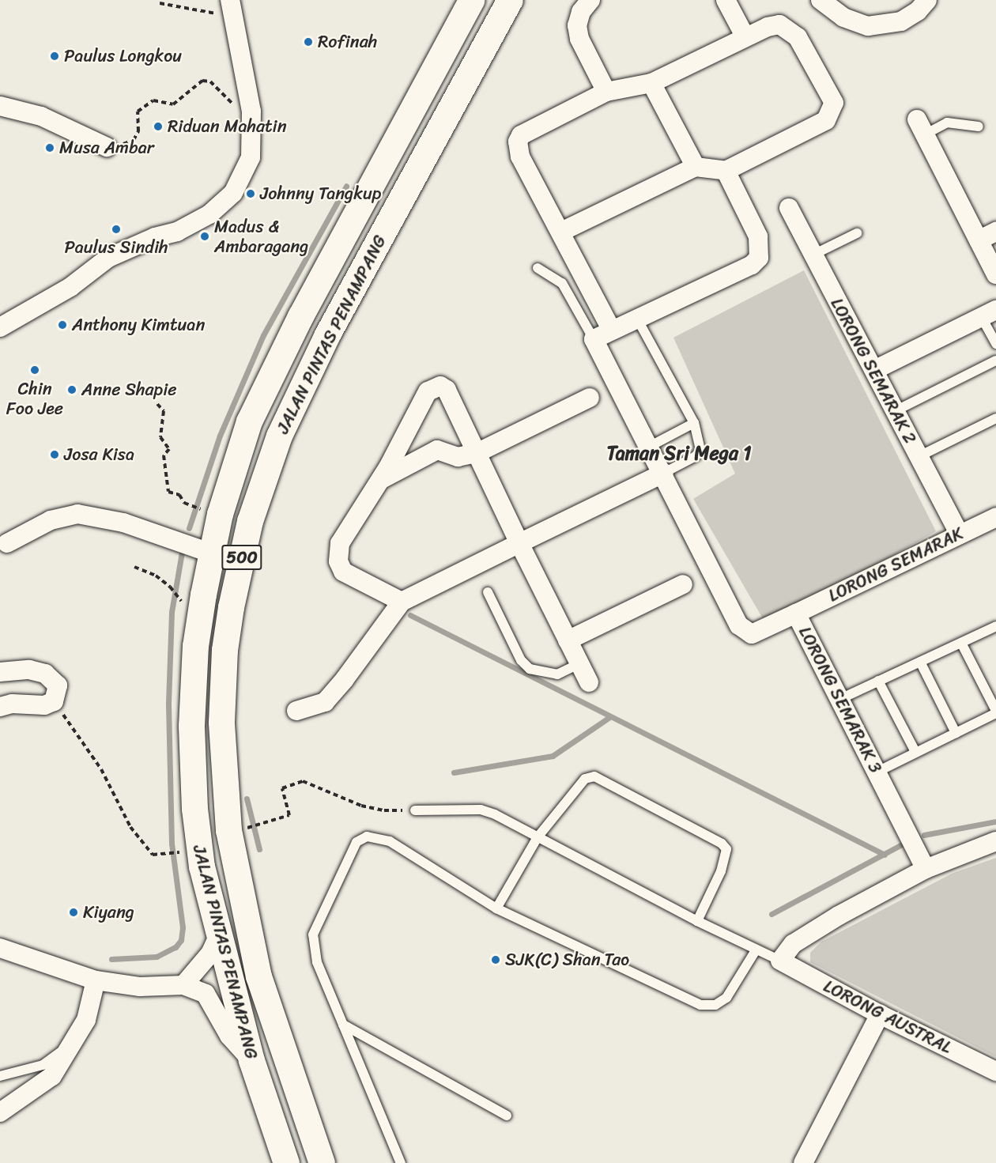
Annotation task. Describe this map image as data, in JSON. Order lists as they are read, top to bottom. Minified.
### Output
{"streets":{"main road":["JALAN PINTAS PENAMPANG","500"],"street":["LORONG SEMARAK 2","LORONG SEMARAK","LORONG SEMARAK 3","LORONG AUSTRAL"]},"crossings":[["LORONG SEMARAK 2","LORONG SEMARAK"],["LORONG SEMARAK","LORONG SEMARAK 3"]],"districts":["Taman Sri Mega 1"],"places":["Rofinah","Paulus Longkou","Riduan Mahatin","Musa Ambar","Johnny Tangkup","Paulus Sindih","Madus & Ambaragang","Anthony Kimtuan","Chin Foo Jee","Anne Shapie","Josa Kisa","Kiyang","SJK(C) Shan Tao"]}
